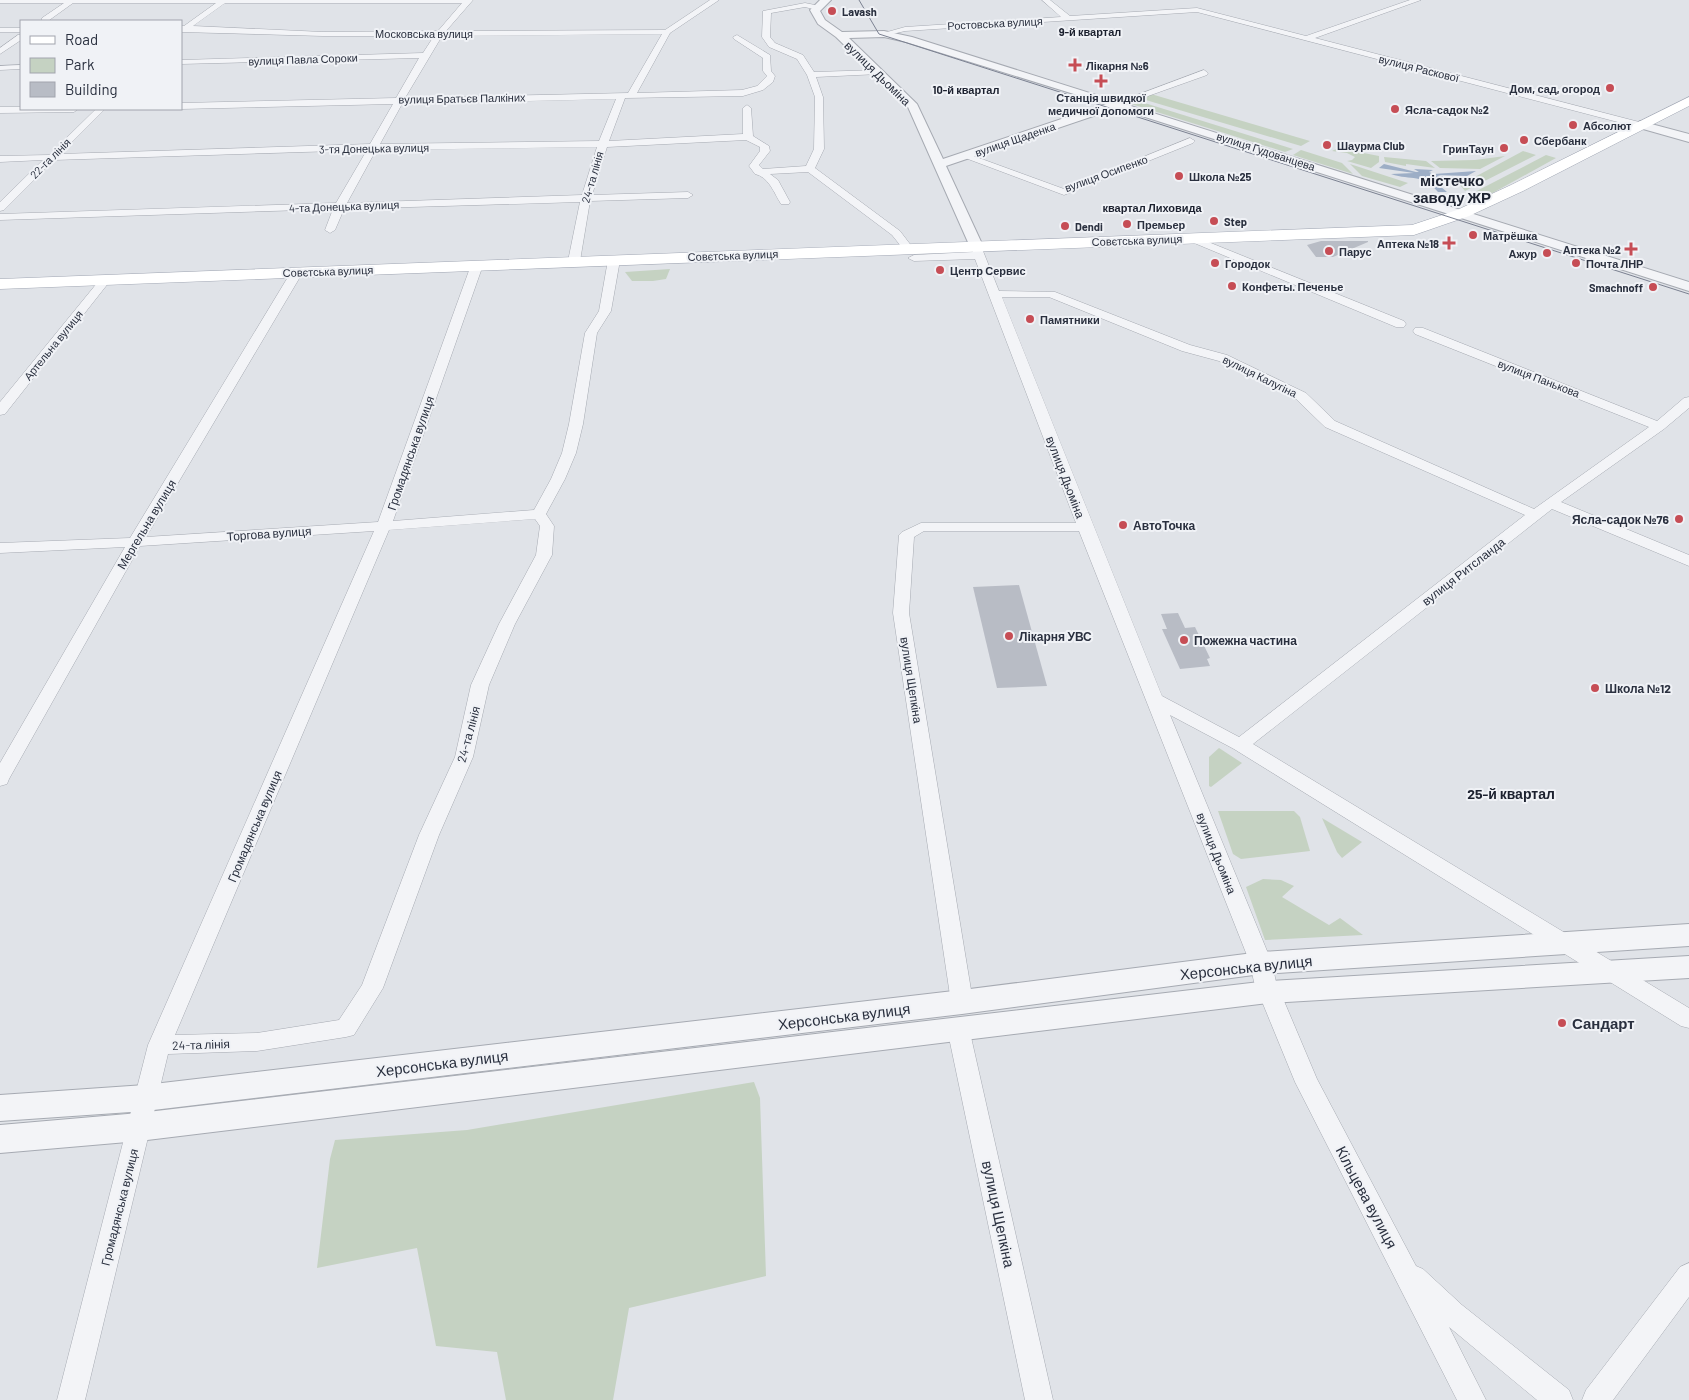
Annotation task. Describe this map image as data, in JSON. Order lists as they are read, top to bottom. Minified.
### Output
{"streets":{"main road":["Совєтська вулиця"],"street":["Ростовська вулиця","Московська вулиця","вулиця Павла Сороки","вулиця Раскової","вулиця Дьоміна","вулиця Братьєв Палкіних","вулиця Щаденка","3-тя Донецька вулиця","вулиця Гудованцева","22-га лінія","вулиця Осипенко","24-та лінія","4-та Донецька вулиця","Артельна вулиця","вулиця Калугіна","вулиця Панькова","Громадянська вулиця","Мергельна вулиця","Торгова вулиця","вулиця Ритсланда","вулиця Щепкіна","Херсонська вулиця","Кільцева вулиця"]},"crossings":[["Ростовська вулиця","вулиця Раскової"],["Ростовська вулиця","вулиця Гудованцева"],["Московська вулиця","24-та лінія"],["вулиця Раскової","Совєтська вулиця"],["вулиця Дьоміна","вулиця Щаденка"],["вулиця Дьоміна","вулиця Гудованцева"],["вулиця Дьоміна","Совєтська вулиця"],["вулиця Дьоміна","вулиця Калугіна"],["вулиця Дьоміна","вулиця Щепкіна"],["вулиця Дьоміна","Херсонська вулиця"],["вулиця Дьоміна","Кільцева вулиця"],["вулиця Братьєв Палкіних","24-та лінія"],["вулиця Щаденка","вулиця Гудованцева"],["вулиця Щаденка","вулиця Осипенко"],["3-тя Донецька вулиця","22-га лінія"],["3-тя Донецька вулиця","24-та лінія"],["вулиця Гудованцева","Совєтська вулиця"],["24-та лінія","4-та Донецька вулиця"],["24-та лінія","Совєтська вулиця"],["24-та лінія","Громадянська вулиця"],["24-та лінія","Торгова вулиця"],["Совєтська вулиця","Артельна вулиця"],["Совєтська вулиця","Громадянська вулиця"],["Совєтська вулиця","Мергельна вулиця"],["вулиця Калугіна","вулиця Ритсланда"],["вулиця Панькова","вулиця Ритсланда"],["Громадянська вулиця","Торгова вулиця"],["Громадянська вулиця","Херсонська вулиця"],["Мергельна вулиця","Торгова вулиця"],["вулиця Щепкіна","Херсонська вулиця"],["Херсонська вулиця","Кільцева вулиця"]],"districts":["9-й квартал","10-й квартал","містечко заводу ЖР","квартал Лиховида","25-й квартал"],"places":{"other":["Lavash","Дом, сад, огород","Ясла-садок №2","Абсолют","Сбербанк","Шаурма Club","ГринТаун","Школа №25","Step","Премьер","Dendi","Матрёшка","Парус","Ажур","Городок","Почта ЛНР","Центр Сервис","Конфеты. Печенье","Smachnoff","Памятники","Ясла-садок №76","АвтоТочка","Лікарня УВС","Пожежна частина","Школа №12","Сандарт"],"health":["Лікарня №6","Станція швидкої медичної допомоги","Аптека №18","Аптека №2"]},"legend":["Road","Park","Building"]}
